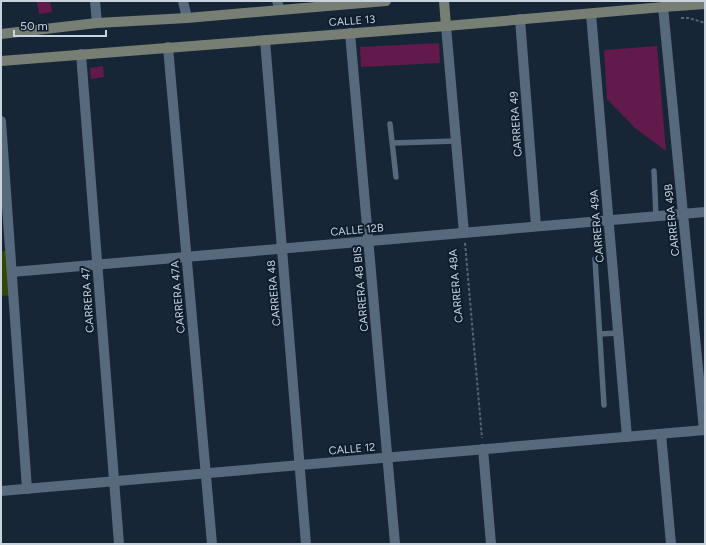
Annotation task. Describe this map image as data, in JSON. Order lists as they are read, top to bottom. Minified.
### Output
{"streets":{"main road":["CALLE 13"],"street":["CARRERA 49","CARRERA 49B","CARRERA 49A","CALLE 12B","CARRERA 48 BIS","CARRERA 48","CARRERA 47A","CARRERA 47","CALLE 12"],"path":["CARRERA 48A"]},"crossings":[["CALLE 13","CARRERA 49"],["CALLE 13","CARRERA 49B"],["CALLE 13","CARRERA 49A"],["CALLE 13","CARRERA 48 BIS"],["CALLE 13","CARRERA 48"],["CALLE 13","CARRERA 47A"],["CALLE 13","CARRERA 47"],["CARRERA 49","CALLE 12B"],["CARRERA 49B","CALLE 12B"],["CARRERA 49B","CALLE 12"],["CARRERA 49A","CALLE 12B"],["CARRERA 49A","CALLE 12"],["CALLE 12B","CARRERA 48A"],["CALLE 12B","CARRERA 48 BIS"],["CALLE 12B","CARRERA 48"],["CALLE 12B","CARRERA 47A"],["CALLE 12B","CARRERA 47"],["CARRERA 48A","CALLE 12"],["CARRERA 48 BIS","CALLE 12"],["CARRERA 48","CALLE 12"],["CARRERA 47A","CALLE 12"],["CARRERA 47","CALLE 12"]],"scale_bar":"50 m"}
